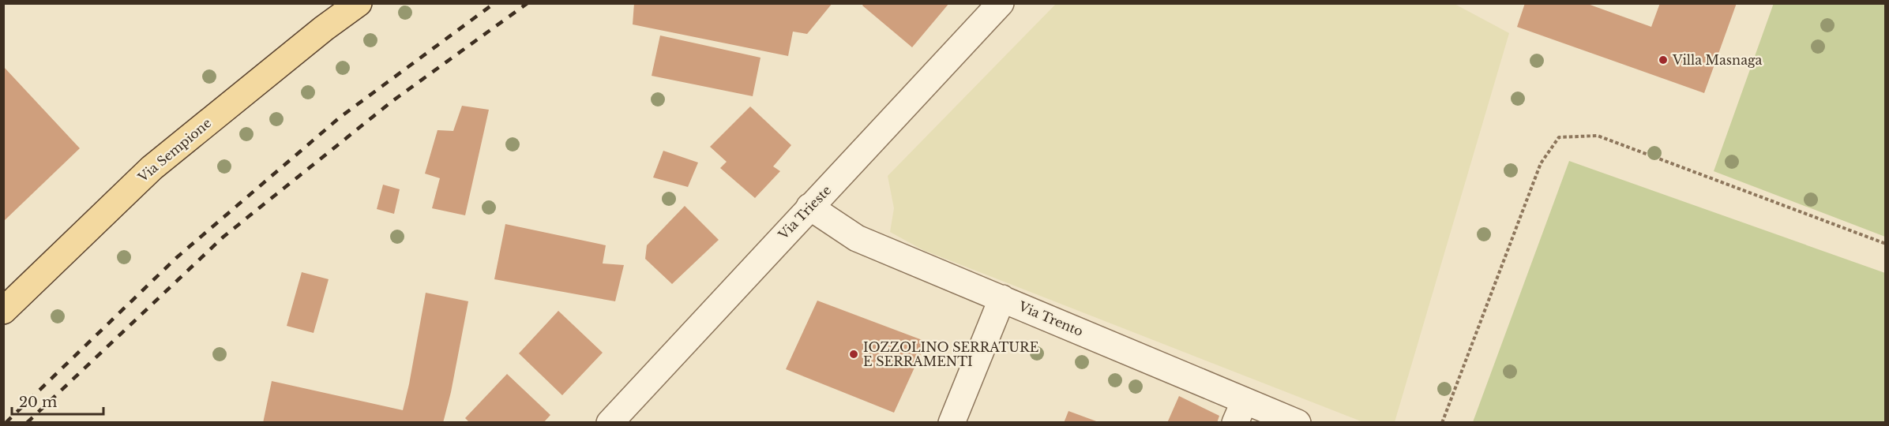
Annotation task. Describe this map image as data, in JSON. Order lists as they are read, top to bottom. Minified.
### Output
{"streets":{"main road":["Via Sempione"],"street":["Via Trieste","Via Trento"]},"crossings":[["Via Trieste","Via Trento"]],"places":["Villa Masnaga","IOZZOLINO SERRATURE E SERRAMENTI"],"scale_bar":"20 m"}
